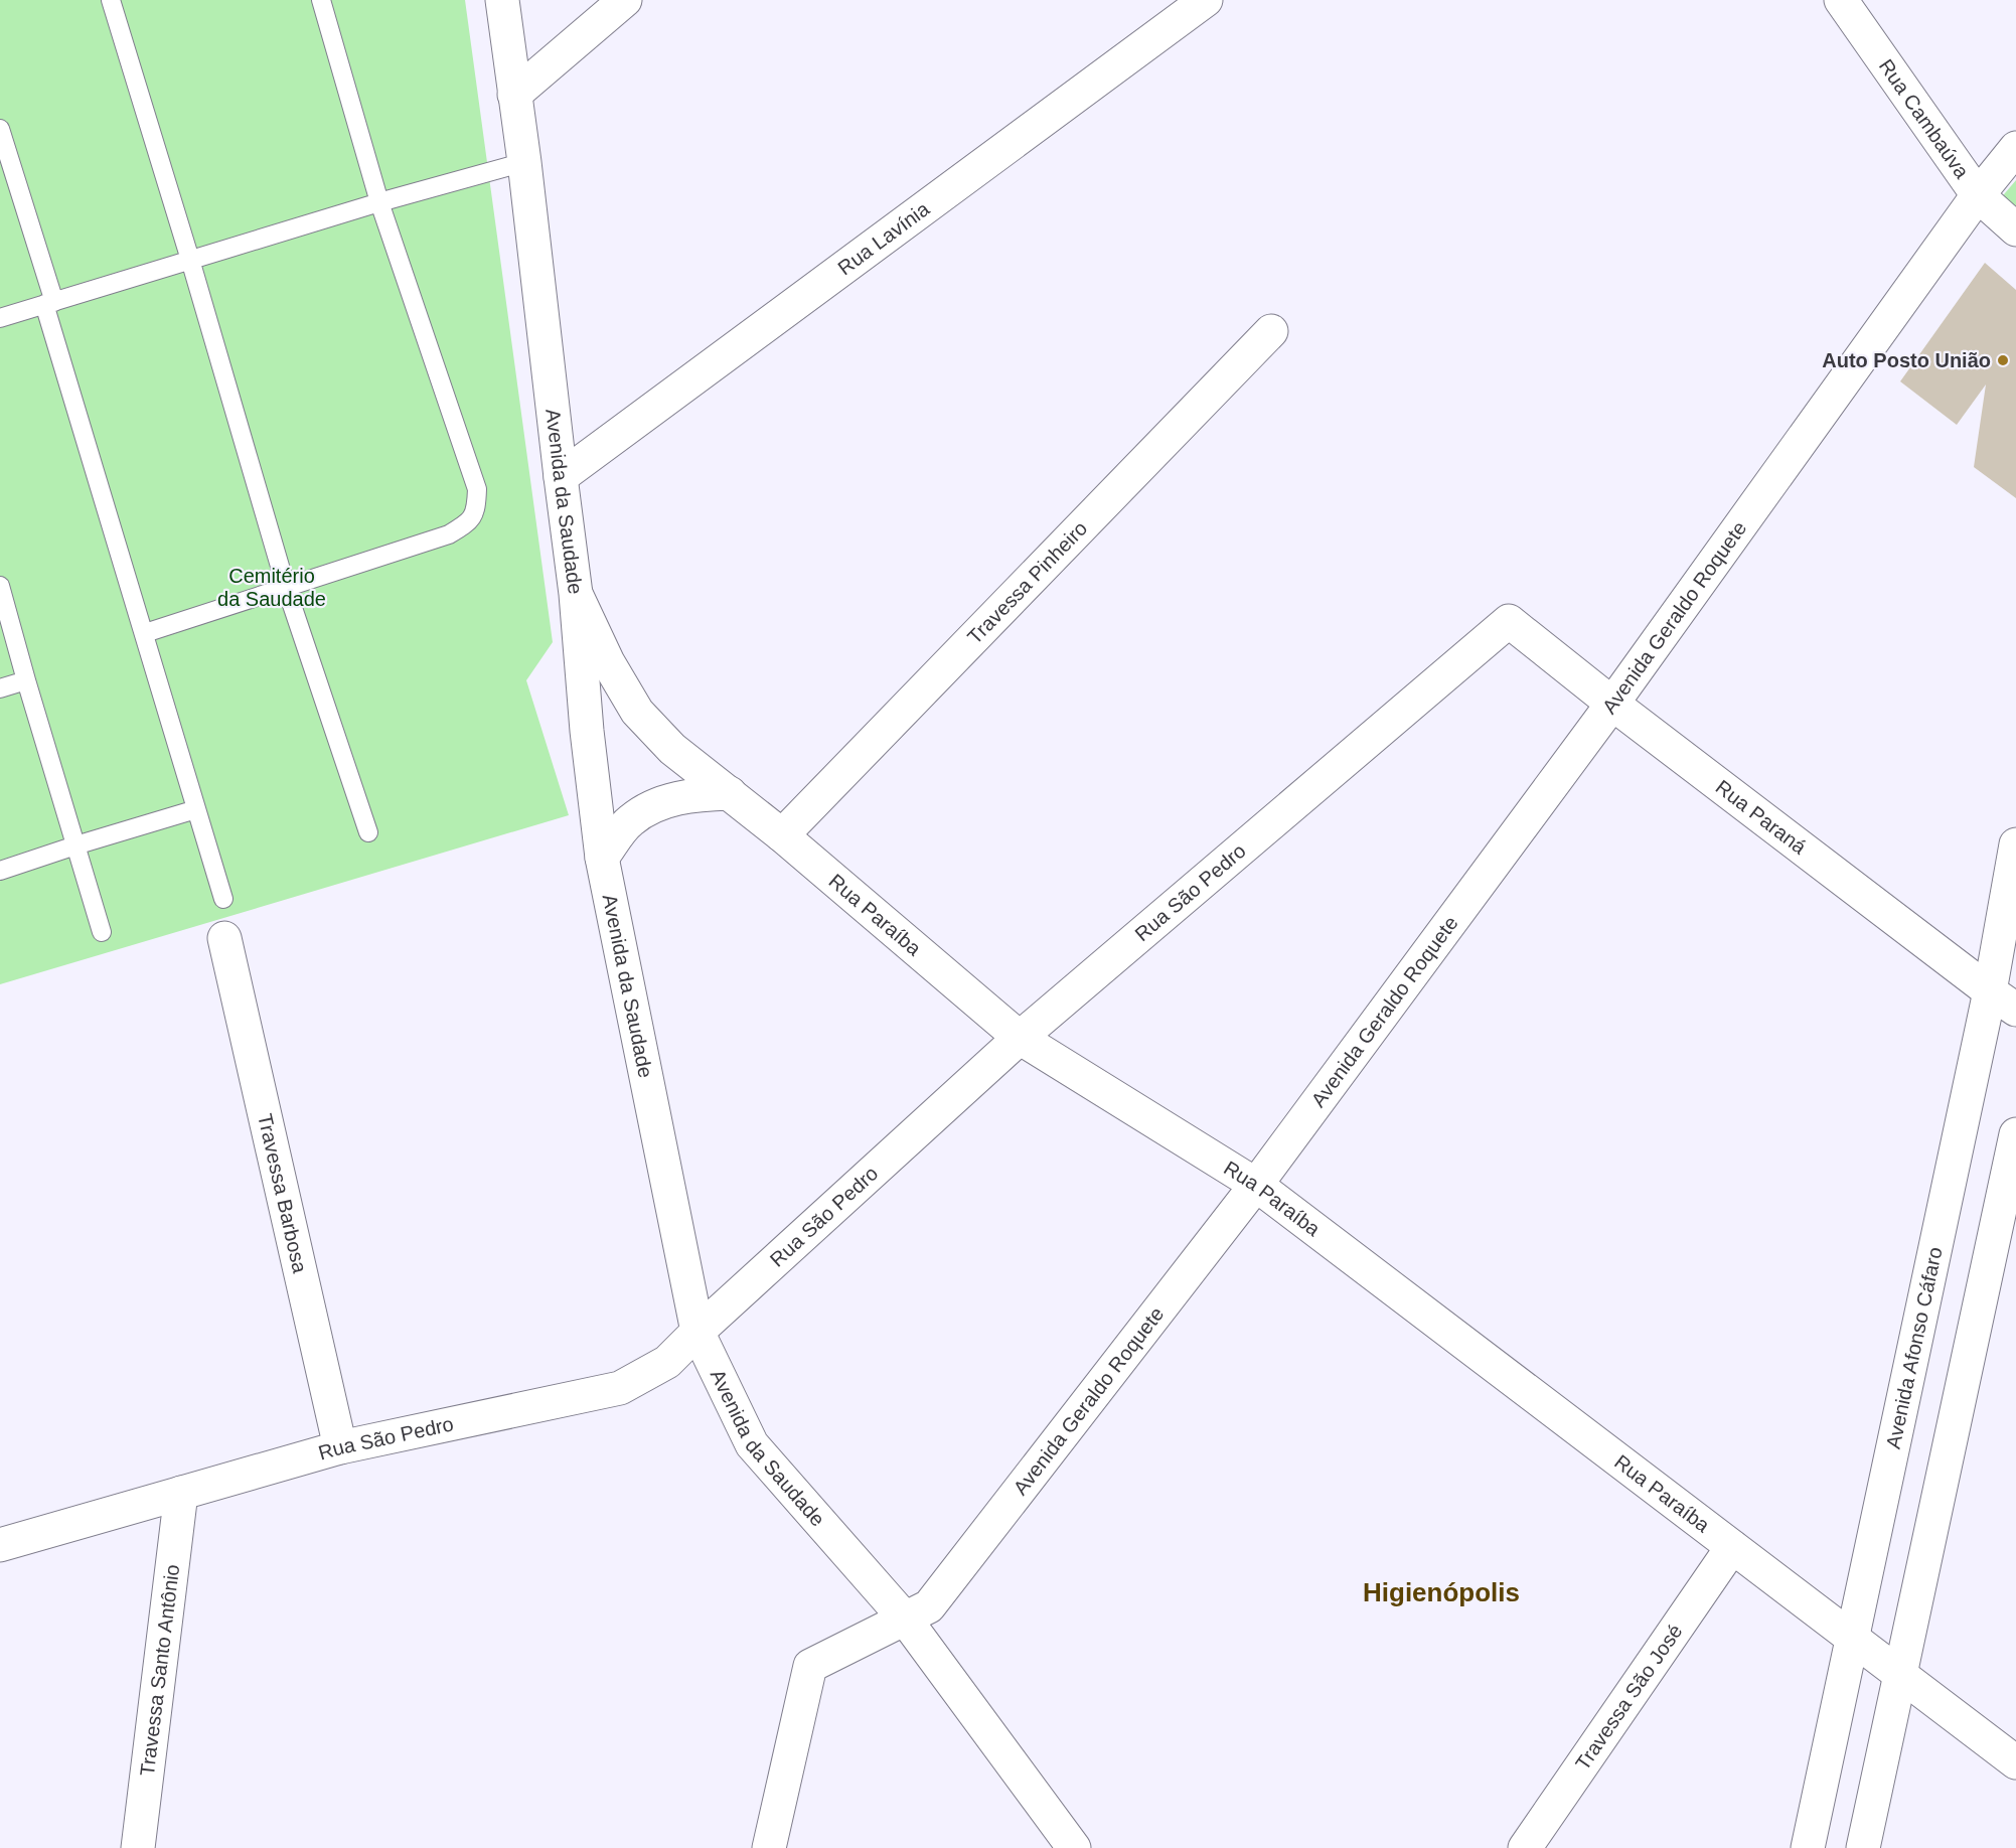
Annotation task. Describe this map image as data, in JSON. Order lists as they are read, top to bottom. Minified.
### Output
{"streets":{"street":["Rua Cambaúva","Rua Lavínia","Avenida da Saudade","Travessa Pinheiro","Avenida Geraldo Roquete","Rua Paraná","Rua São Pedro","Rua Paraíba","Travessa Barbosa","Avenida Afonso Cáfaro","Travessa Santo Antônio","Travessa São José"]},"crossings":[["Rua Cambaúva","Avenida Geraldo Roquete"],["Rua Lavínia","Avenida da Saudade"],["Avenida da Saudade","Avenida Geraldo Roquete"],["Avenida da Saudade","Rua São Pedro"],["Avenida da Saudade","Rua Paraíba"],["Travessa Pinheiro","Rua Paraíba"],["Avenida Geraldo Roquete","Rua Paraná"],["Avenida Geraldo Roquete","Rua Paraíba"],["Rua Paraná","Rua São Pedro"],["Rua Paraná","Avenida Afonso Cáfaro"],["Rua São Pedro","Rua Paraíba"],["Rua São Pedro","Travessa Barbosa"],["Rua São Pedro","Travessa Santo Antônio"],["Rua Paraíba","Avenida Afonso Cáfaro"],["Rua Paraíba","Travessa São José"]],"districts":["Higienópolis"],"parks":["Cemitério da Saudade"],"places":["Auto Posto União"]}
